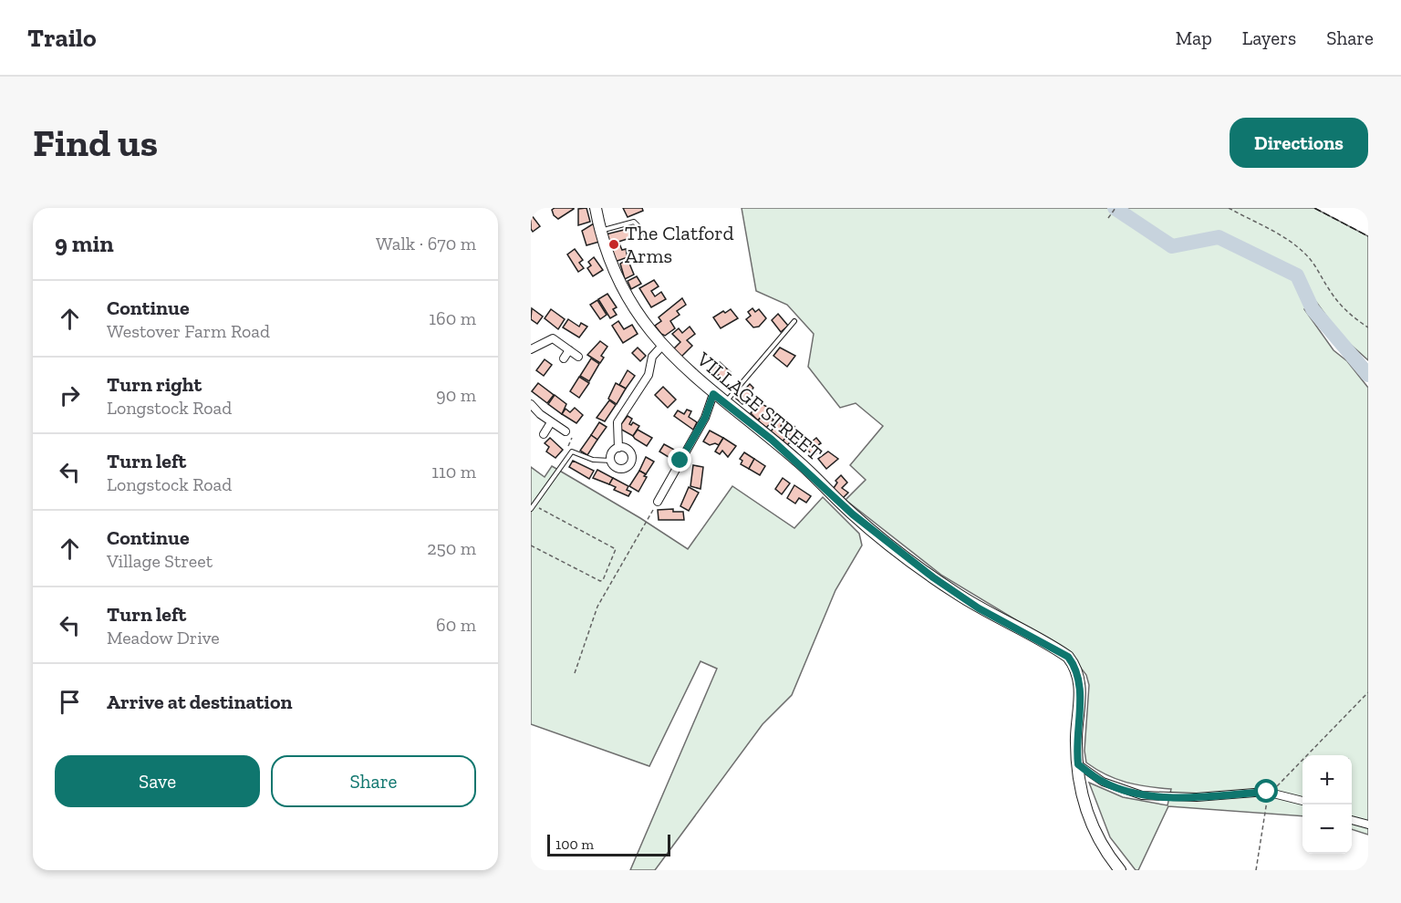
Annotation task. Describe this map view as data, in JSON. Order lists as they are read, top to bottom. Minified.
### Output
{"streets":{"street":["VILLAGE STREET"]},"places":["The Clatford Arms"],"scale_bar":"100 m","page":{"header":"Trailo","nav":["Map","Layers","Share"],"buttons":["Directions",["Save","Share"]],"title":"Find us","heading":["9 min","Walk · 670 m"],"list":[["Continue","Westover Farm Road","160 m"],["Turn right","Longstock Road","90 m"],["Turn left","Longstock Road","110 m"],["Continue","Village Street","250 m"],["Turn left","Meadow Drive","60 m"],"Arrive at destination"],"map_buttons":["+","−"],"scale":"100 m"}}
